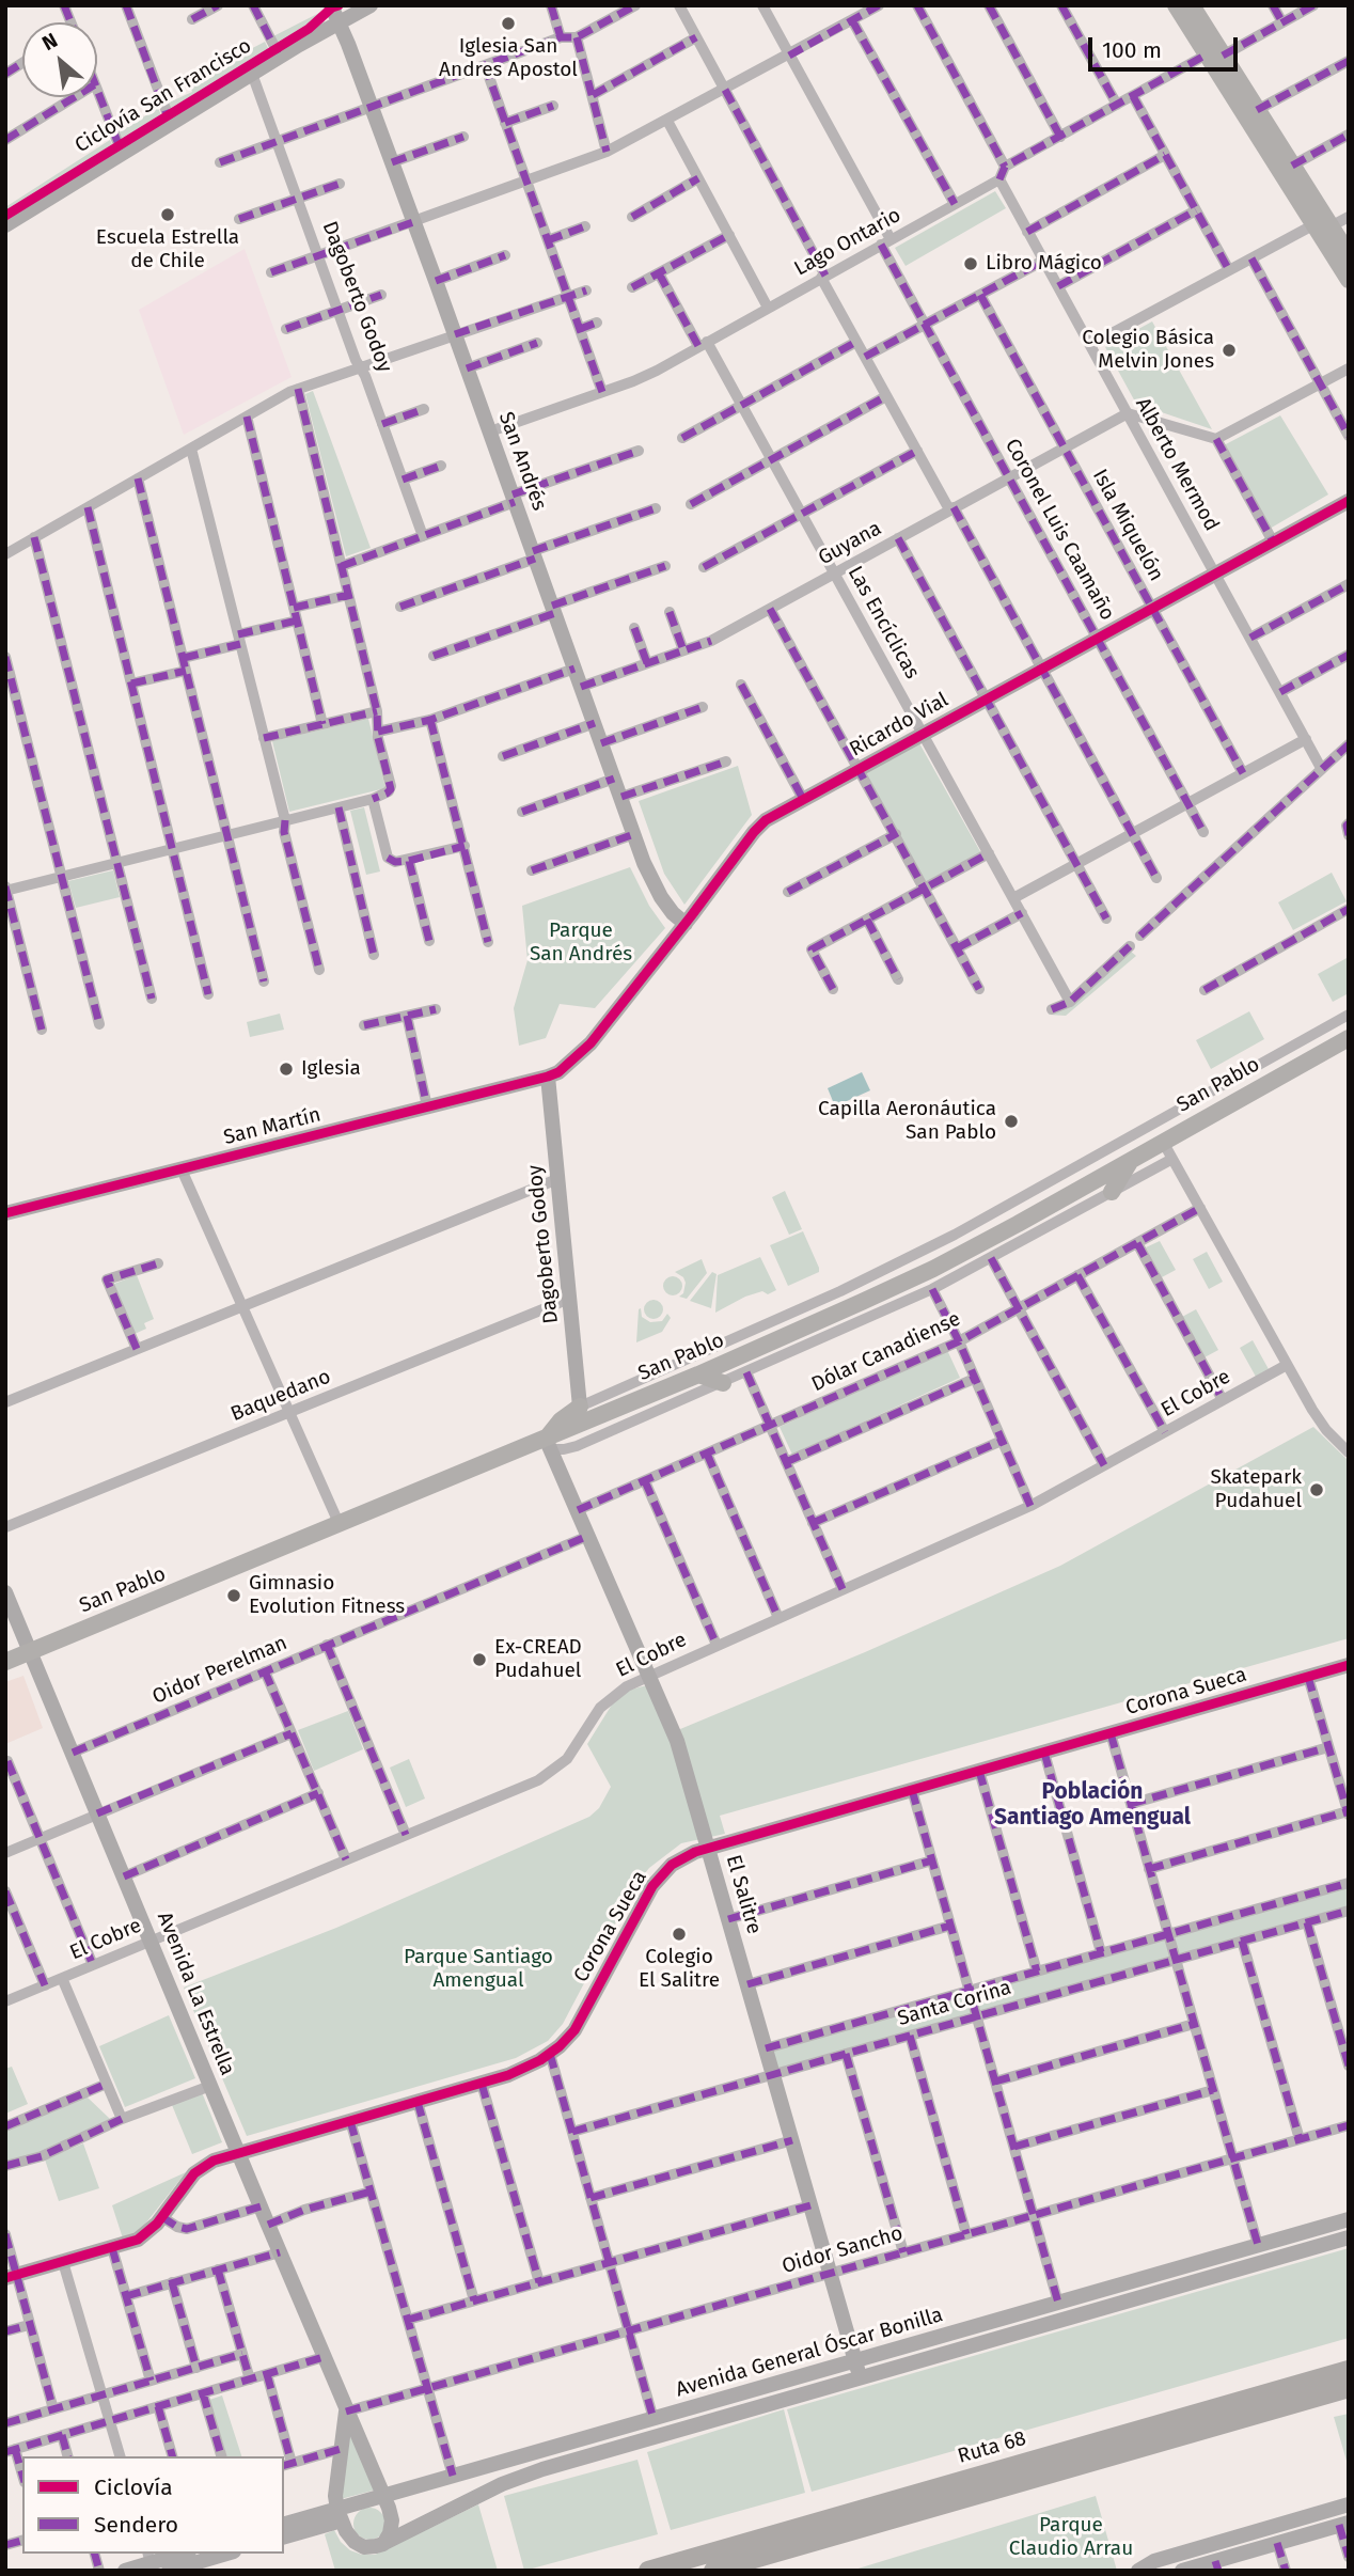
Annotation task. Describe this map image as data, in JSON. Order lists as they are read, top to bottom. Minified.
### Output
{"streets":{"highway":["Ruta 68"],"main road":["San Pablo"],"street":["Lago Ontario","Dagoberto Godoy","San Andrés","Alberto Mermod","Isla Miquelón","Coronel Luis Caamaño","Guyana","Las Encíclicas","Ricardo Vial","San Martín","Dólar Canadiense","El Cobre","Baquedano","Oidor Perelman","Corona Sueca","El Salitre","Avenida La Estrella","Santa Corina","Oidor Sancho","Avenida General Óscar Bonilla"],"cycle path":["Ciclovía San Francisco"]},"crossings":[["Lago Ontario","San Andrés"],["Lago Ontario","Alberto Mermod"],["Lago Ontario","Coronel Luis Caamaño"],["Lago Ontario","Las Encíclicas"],["Dagoberto Godoy","Ricardo Vial"],["Dagoberto Godoy","San Pablo"],["Dagoberto Godoy","San Martín"],["Dagoberto Godoy","Baquedano"],["San Andrés","Guyana"],["San Andrés","Ricardo Vial"],["Alberto Mermod","Guyana"],["Alberto Mermod","Ricardo Vial"],["Isla Miquelón","Guyana"],["Isla Miquelón","Ricardo Vial"],["Coronel Luis Caamaño","Guyana"],["Coronel Luis Caamaño","Ricardo Vial"],["Guyana","Las Encíclicas"],["Las Encíclicas","Ricardo Vial"],["Ricardo Vial","San Martín"],["San Pablo","El Salitre"],["San Pablo","Avenida La Estrella"],["Dólar Canadiense","El Salitre"],["El Cobre","El Salitre"],["El Cobre","Avenida La Estrella"],["Oidor Perelman","El Salitre"],["Oidor Perelman","Avenida La Estrella"],["Corona Sueca","El Salitre"],["Corona Sueca","Avenida La Estrella"],["El Salitre","Santa Corina"],["El Salitre","Oidor Sancho"],["El Salitre","Avenida General Óscar Bonilla"],["Avenida La Estrella","Oidor Sancho"],["Avenida La Estrella","Avenida General Óscar Bonilla"]],"districts":["Población Santiago Amengual"],"parks":["Parque San Andrés","Parque Santiago Amengual","Parque Claudio Arrau"],"places":["Iglesia San Andres Apostol","Escuela Estrella de Chile","Libro Mágico","Colegio Básica Melvin Jones","Iglesia","Capilla Aeronáutica San Pablo","Skatepark Pudahuel","Gimnasio Evolution Fitness","Ex-CREAD Pudahuel","Colegio El Salitre"],"legend":["Ciclovía","Sendero"],"scale_bar":"100 m","north":"top left"}
